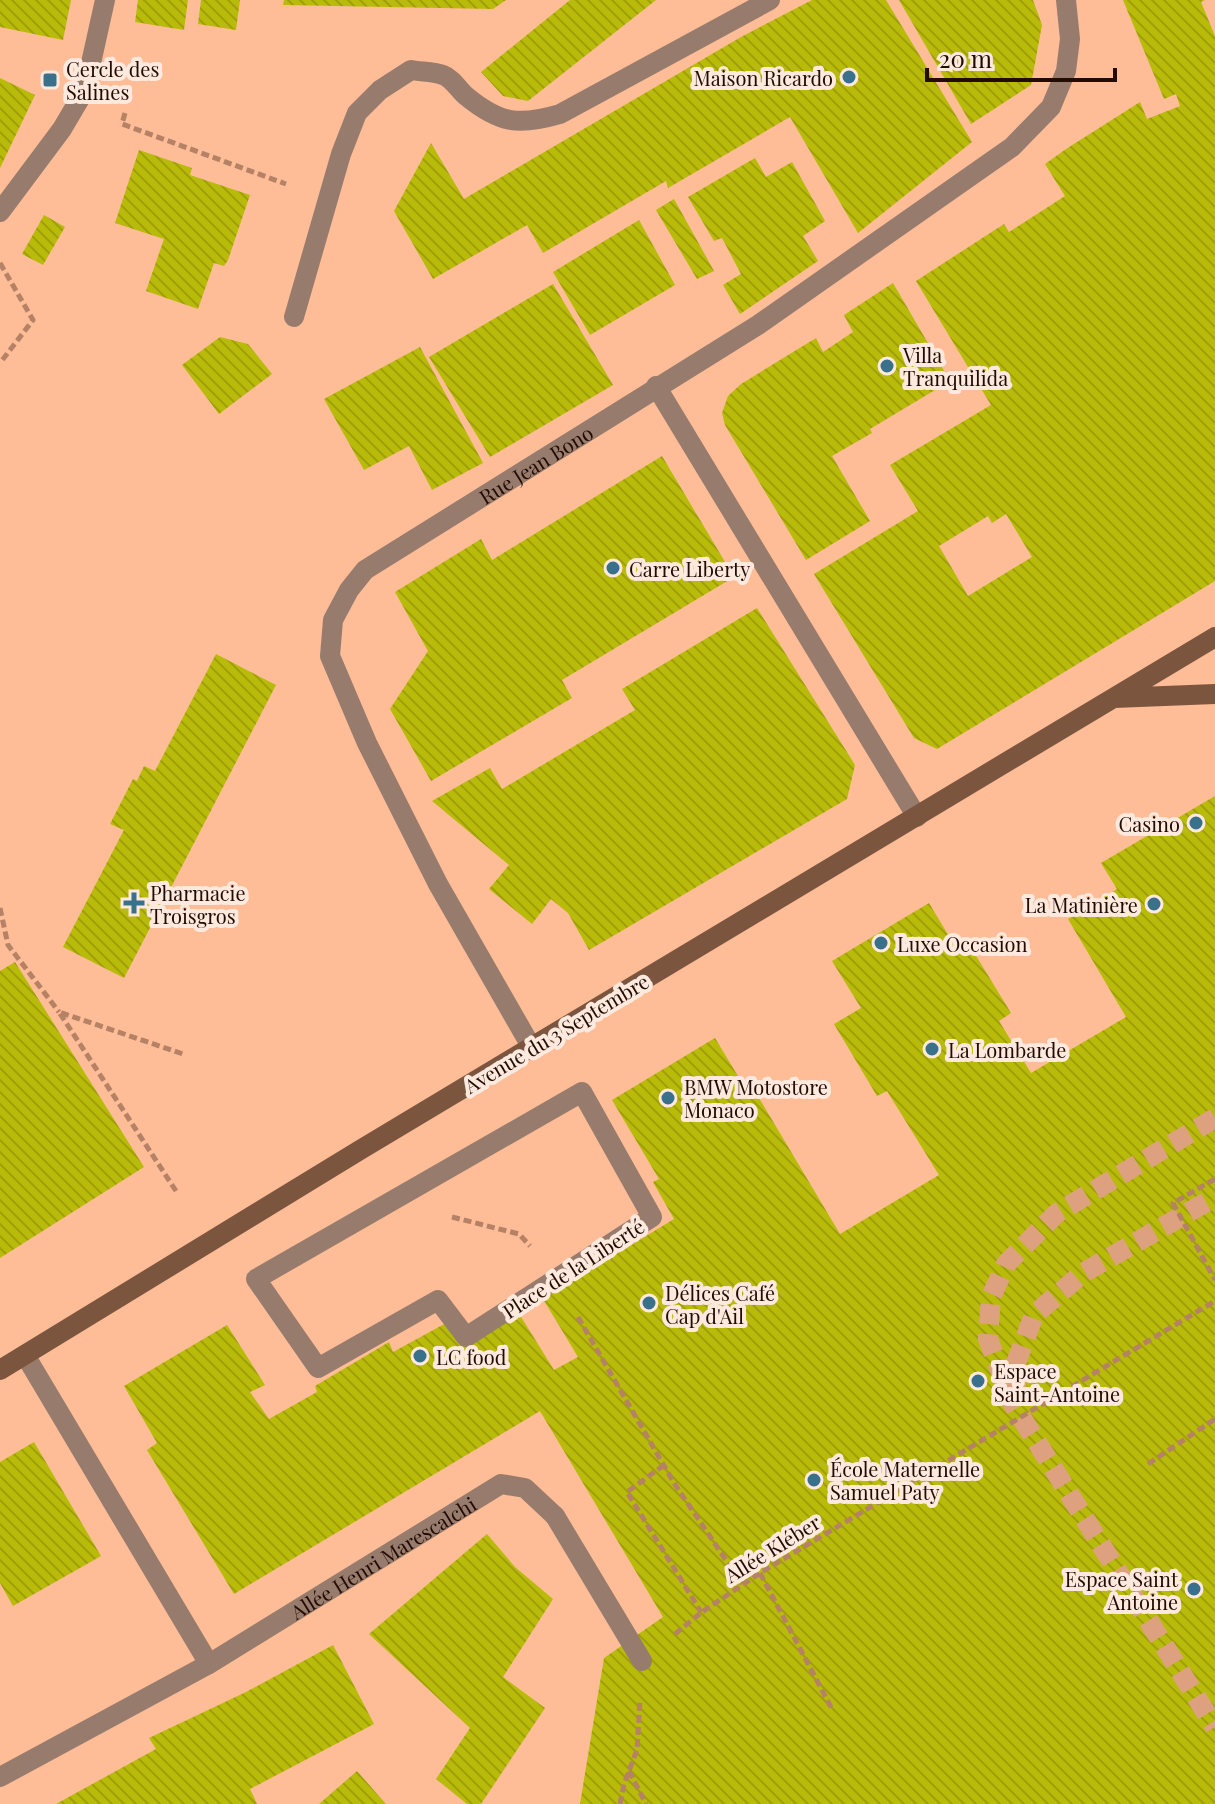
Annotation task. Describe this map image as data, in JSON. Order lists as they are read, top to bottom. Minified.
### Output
{"streets":{"main road":["Avenue du 3 Septembre"],"street":["Rue Jean Bono","Place de la Liberté","Allée Henri Marescalchi"],"path":["Allée Kléber"]},"crossings":[["Rue Jean Bono","Avenue du 3 Septembre"],["Allée Kléber","Allée Henri Marescalchi"]],"places":{"other":["Maison Ricardo","Villa Tranquilida","Carre Liberty","Casino","La Matinière","Luxe Occasion","La Lombarde","BMW Motostore Monaco","Délices Café Cap d'Ail","LC food","Espace Saint-Antoine","École Maternelle Samuel Paty","Espace Saint Antoine"],"transit":["Cercle des Salines"],"health":["Pharmacie Troisgros"]},"scale_bar":"20 m"}
